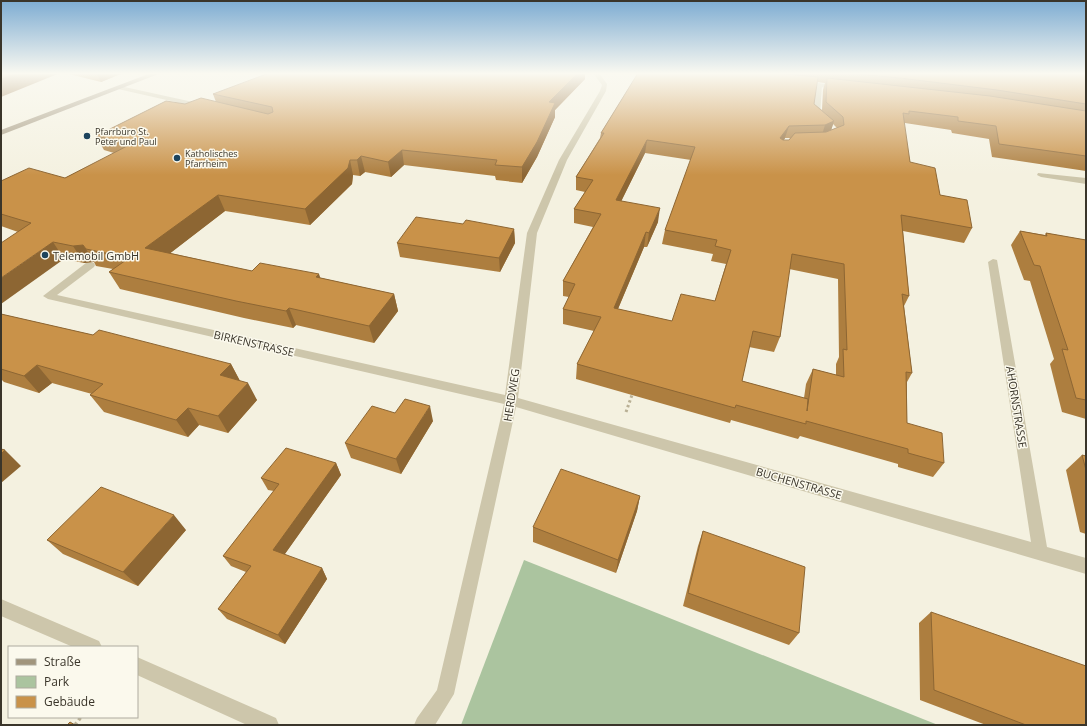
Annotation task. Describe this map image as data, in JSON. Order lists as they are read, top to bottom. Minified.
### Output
{"streets":{"street":["BIRKENSTRASSE","HERDWEG","AHORNSTRASSE","BUCHENSTRASSE"]},"crossings":[["BIRKENSTRASSE","HERDWEG"],["BIRKENSTRASSE","BUCHENSTRASSE"],["HERDWEG","BUCHENSTRASSE"],["AHORNSTRASSE","BUCHENSTRASSE"]],"places":["Pfarrbüro St. Peter und Paul","Katholisches Pfarrheim","Telemobil GmbH"],"legend":["Straße","Park","Gebäude"]}
